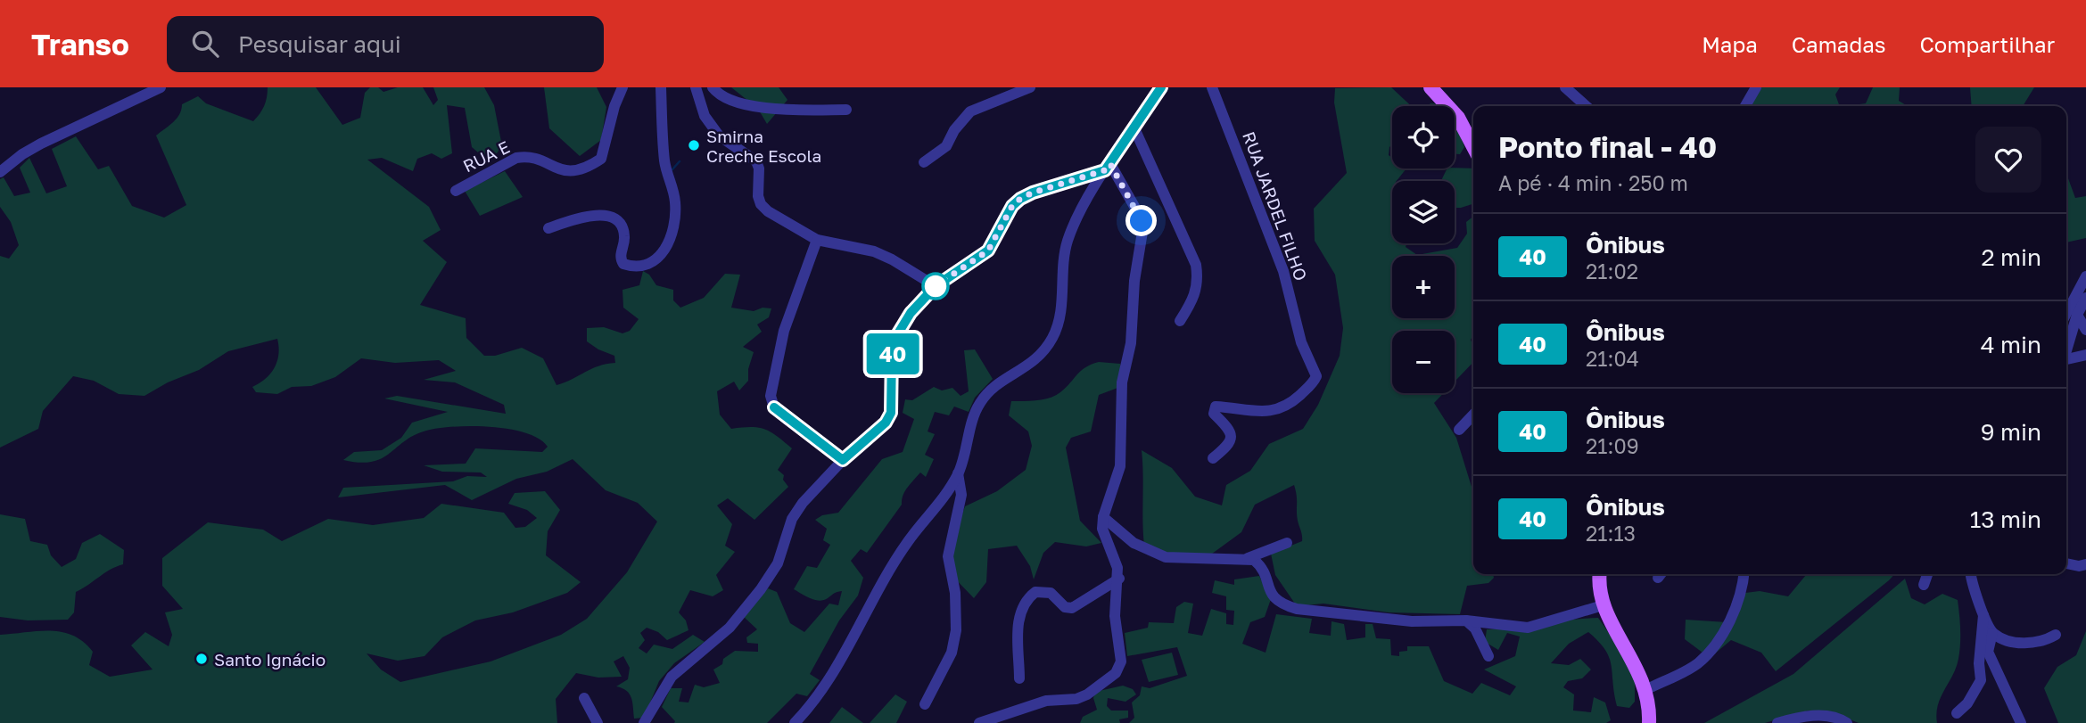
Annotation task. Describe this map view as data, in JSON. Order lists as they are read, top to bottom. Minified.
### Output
{"streets":{"street":["RUA E","RUA JARDEL FILHO"]},"places":["Smirna Creche Escola","Santo Ignácio"],"lines":["bus line 40"],"page":{"header":"Transo","search":"Pesquisar aqui","nav":["Mapa","Camadas","Compartilhar"],"on_map":"40","map_buttons":["+","−"],"heading":["Ponto final - 40","A pé · 4 min · 250 m"],"list":[{"mark":"40","name":"Ônibus","note":"21:02","value":"2 min"},{"mark":"40","name":"Ônibus","note":"21:04","value":"4 min"},{"mark":"40","name":"Ônibus","note":"21:09","value":"9 min"},{"mark":"40","name":"Ônibus","note":"21:13","value":"13 min"}]}}
